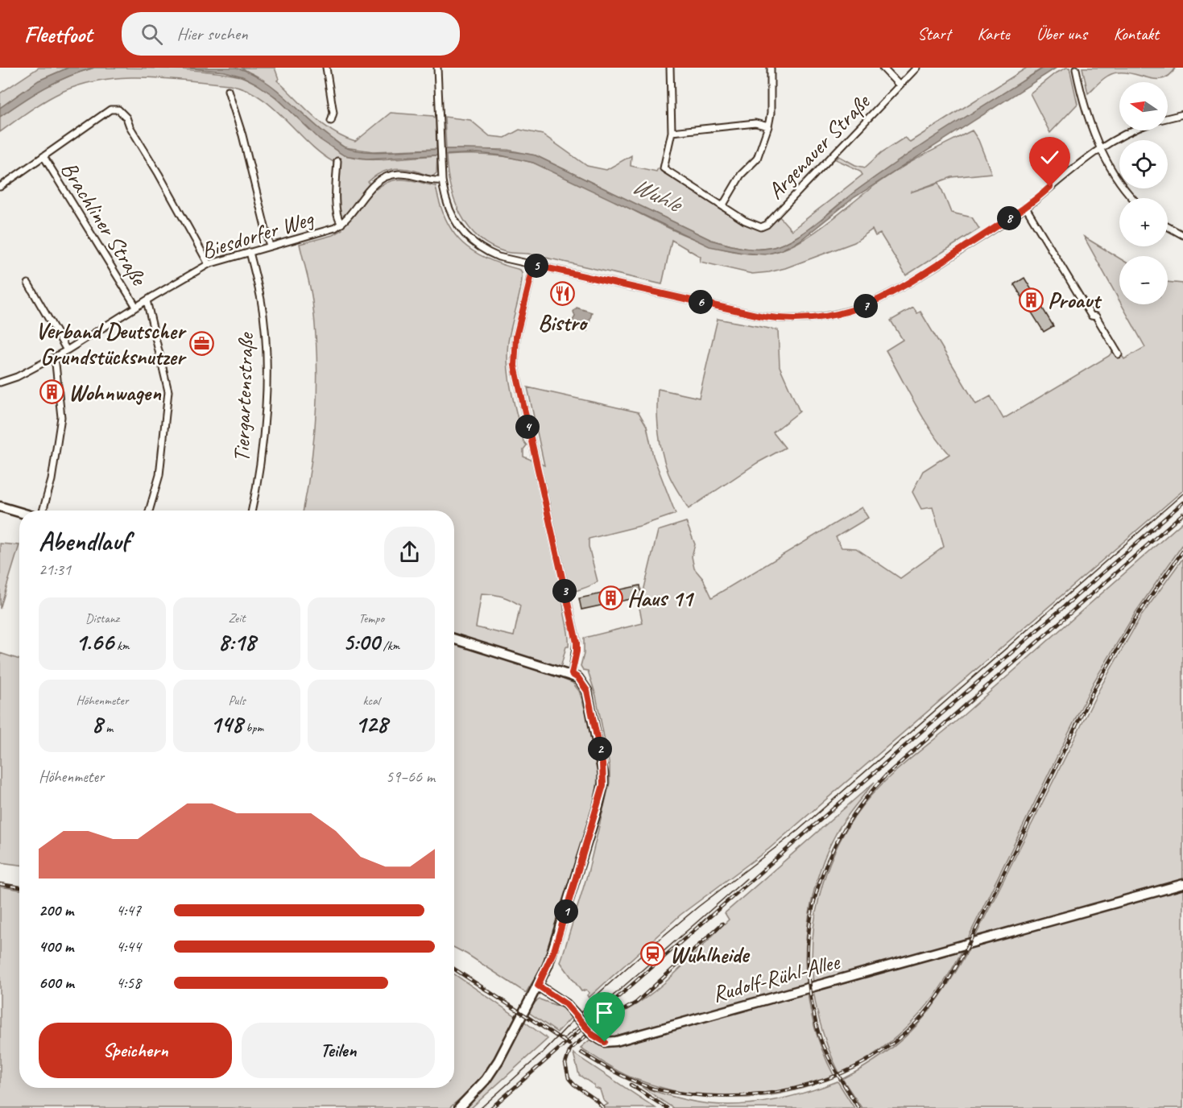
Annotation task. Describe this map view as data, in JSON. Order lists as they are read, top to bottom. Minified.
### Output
{"streets":{"main road":["Rudolf-Rühl-Allee"],"street":["Argenauer Straße","Brachliner Straße","Biesdorfer Weg","Tiergartenstraße"]},"crossings":[["Brachliner Straße","Biesdorfer Weg"],["Biesdorfer Weg","Tiergartenstraße"]],"water":["Wuhle"],"places":{"restaurant":["Bistro"],"building":["Proaut","Wohnwagen","Haus 11"],"office":["Verband Deutscher Grundstücksnutzer"],"station":["Wuhlheide"]},"north":"left","page":{"header":"Fleetfoot","search":"Hier suchen","nav":["Start","Karte","Über uns","Kontakt"],"map_buttons":["+","−"],"pins":["8","5","6","7","4","3","2","1"],"heading":["Abendlauf","21:31"],"stats":[["Distanz","1.66 km"],["Zeit","8:18"],["Tempo","5:00 /km"],["Höhenmeter","8 m"],["Puls","148 bpm"],["kcal","128"]],"chart":["Höhenmeter","59–66 m"],"list":[{"name":"200 m","note":"4:47"},{"name":"400 m","note":"4:44"},{"name":"600 m","note":"4:58"}],"buttons":["Speichern","Teilen"]}}
